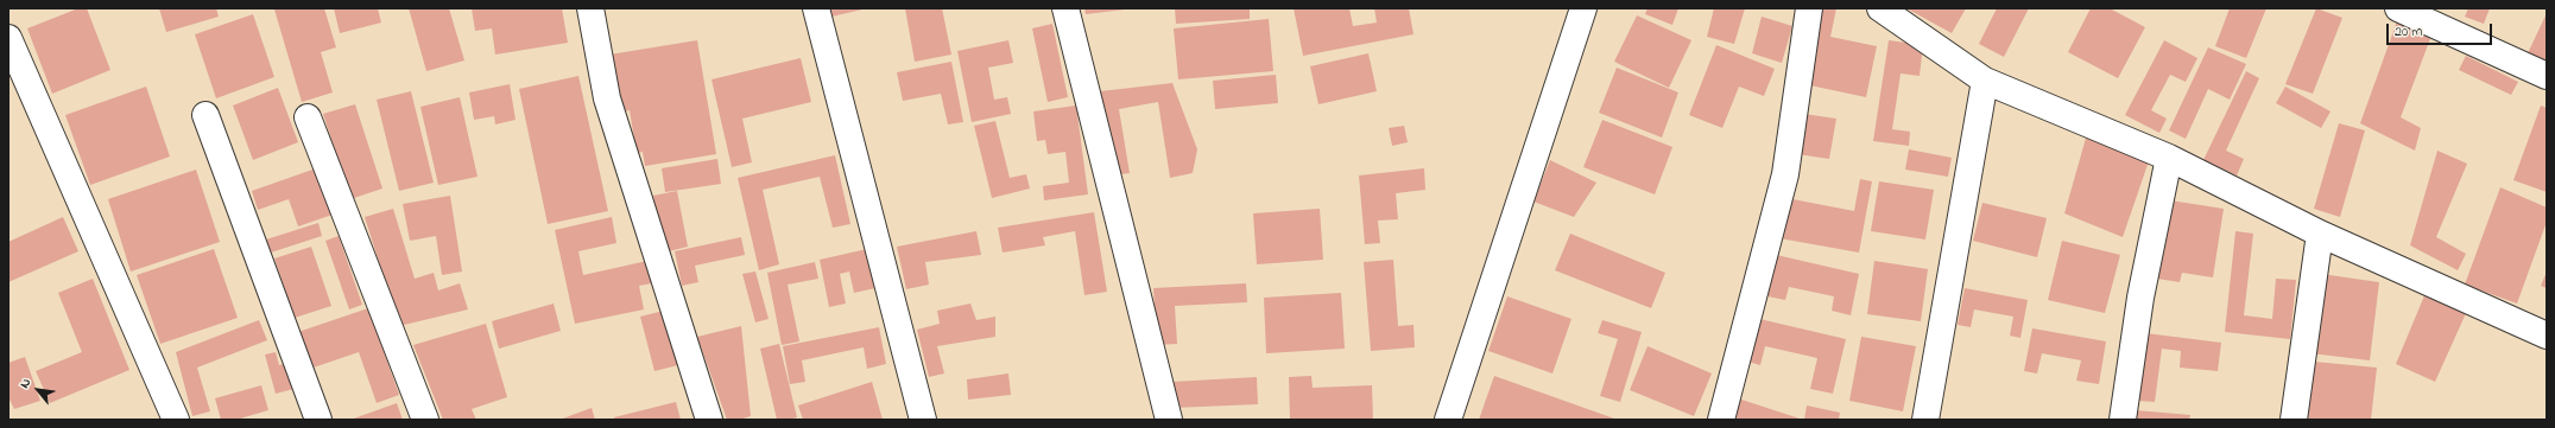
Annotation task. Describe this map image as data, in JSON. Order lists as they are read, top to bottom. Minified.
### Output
{"scale_bar":"20 m","north":"top left"}
